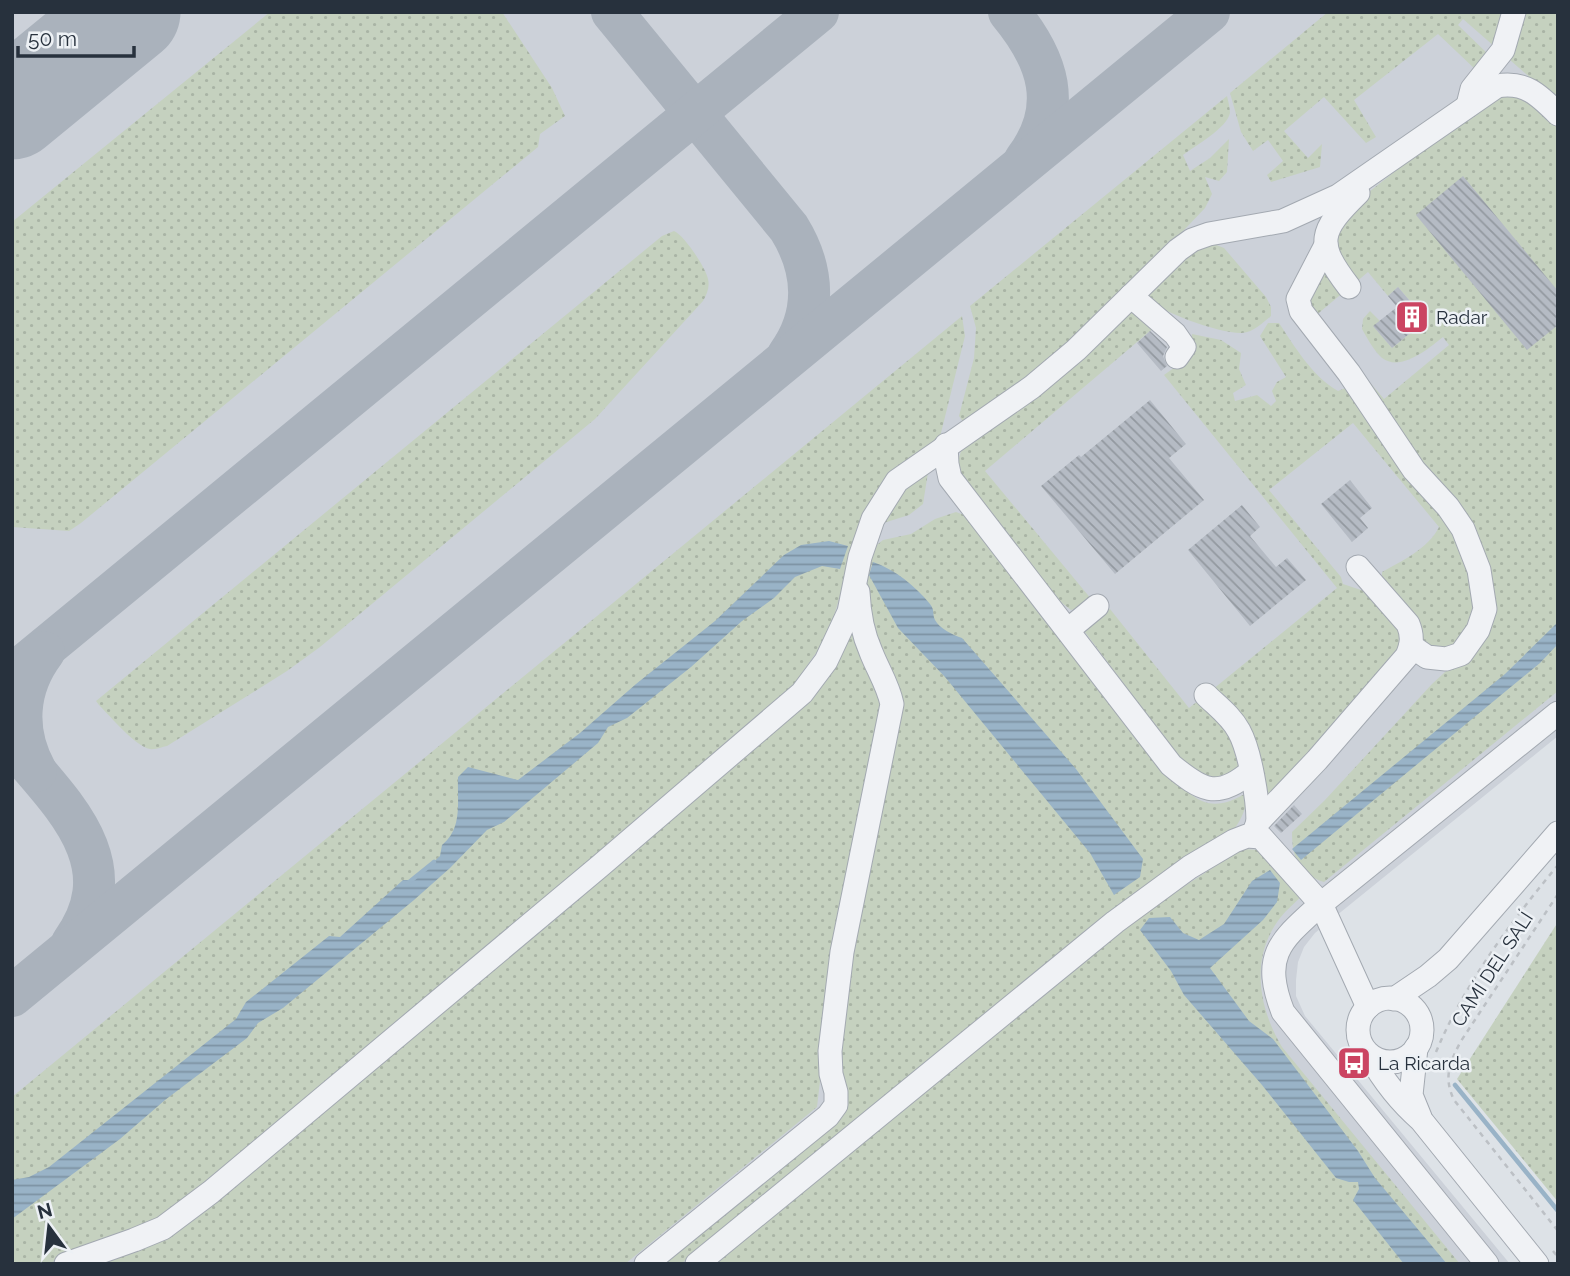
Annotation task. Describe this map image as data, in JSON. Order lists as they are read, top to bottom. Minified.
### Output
{"streets":{"path":["CAMÍ DEL SALÍ"]},"places":{"building":["Radar"],"bus stop":["La Ricarda"]},"scale_bar":"50 m","north":"top"}
